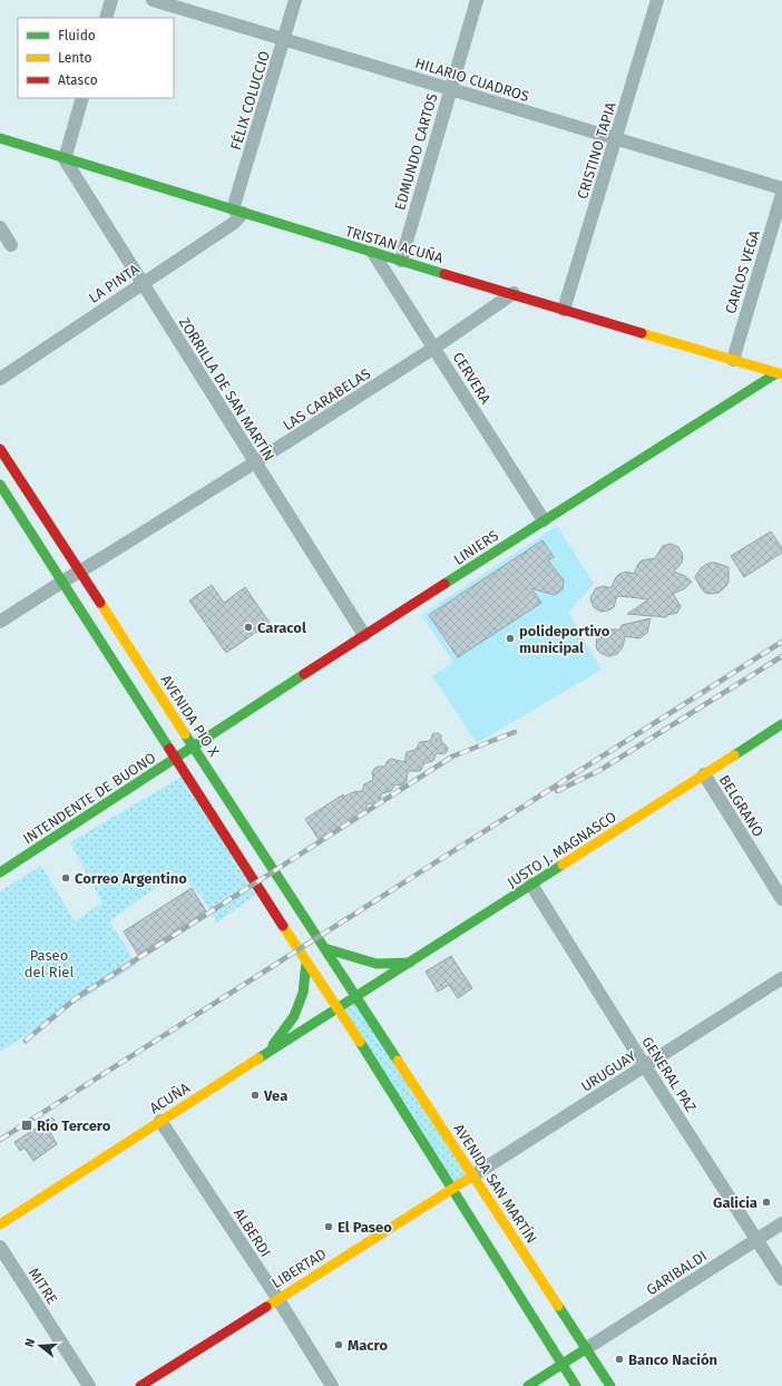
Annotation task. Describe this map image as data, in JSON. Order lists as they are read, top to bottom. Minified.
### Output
{"streets":{"main road":["TRISTAN ACUÑA","LINIERS","AVENIDA PIO X","INTENDENTE DE BUONO","JUSTO J. MAGNASCO","ACUÑA","AVENIDA SAN MARTÍN","LIBERTAD"],"street":["HILARIO CUADROS","FÉLIX COLUCCIO","CRISTINO TAPIA","EDMUNDO CARTOS","CARLOS VEGA","LA PINTA","CERVERA","ZORRILLA DE SAN MARTÍN","LAS CARABELAS","BELGRANO","URUGUAY","GENERAL PAZ","ALBERDI","GARIBALDI","MITRE"]},"crossings":[["HILARIO CUADROS","FÉLIX COLUCCIO"],["HILARIO CUADROS","CRISTINO TAPIA"],["HILARIO CUADROS","EDMUNDO CARTOS"],["FÉLIX COLUCCIO","TRISTAN ACUÑA"],["FÉLIX COLUCCIO","LA PINTA"],["CRISTINO TAPIA","TRISTAN ACUÑA"],["EDMUNDO CARTOS","TRISTAN ACUÑA"],["TRISTAN ACUÑA","CARLOS VEGA"],["TRISTAN ACUÑA","LA PINTA"],["TRISTAN ACUÑA","CERVERA"],["TRISTAN ACUÑA","ZORRILLA DE SAN MARTÍN"],["TRISTAN ACUÑA","LAS CARABELAS"],["TRISTAN ACUÑA","LINIERS"],["LA PINTA","ZORRILLA DE SAN MARTÍN"],["CERVERA","LAS CARABELAS"],["CERVERA","LINIERS"],["ZORRILLA DE SAN MARTÍN","LAS CARABELAS"],["ZORRILLA DE SAN MARTÍN","LINIERS"],["LAS CARABELAS","AVENIDA PIO X"],["LINIERS","AVENIDA PIO X"],["LINIERS","INTENDENTE DE BUONO"],["AVENIDA PIO X","INTENDENTE DE BUONO"],["AVENIDA PIO X","JUSTO J. MAGNASCO"],["AVENIDA PIO X","ACUÑA"],["AVENIDA PIO X","AVENIDA SAN MARTÍN"],["BELGRANO","JUSTO J. MAGNASCO"],["JUSTO J. MAGNASCO","GENERAL PAZ"],["JUSTO J. MAGNASCO","ACUÑA"],["JUSTO J. MAGNASCO","AVENIDA SAN MARTÍN"],["URUGUAY","GENERAL PAZ"],["URUGUAY","AVENIDA SAN MARTÍN"],["URUGUAY","LIBERTAD"],["GENERAL PAZ","GARIBALDI"],["ACUÑA","AVENIDA SAN MARTÍN"],["ACUÑA","ALBERDI"],["AVENIDA SAN MARTÍN","LIBERTAD"],["AVENIDA SAN MARTÍN","GARIBALDI"],["ALBERDI","LIBERTAD"]],"parks":["Paseo del Riel"],"places":{"other":["Caracol","polideportivo municipal","Correo Argentino","Vea","Galicia","El Paseo","Macro","Banco Nación"],"transit":["Río Tercero"]},"legend":["Fluido","Lento","Atasco"],"north":"left"}
